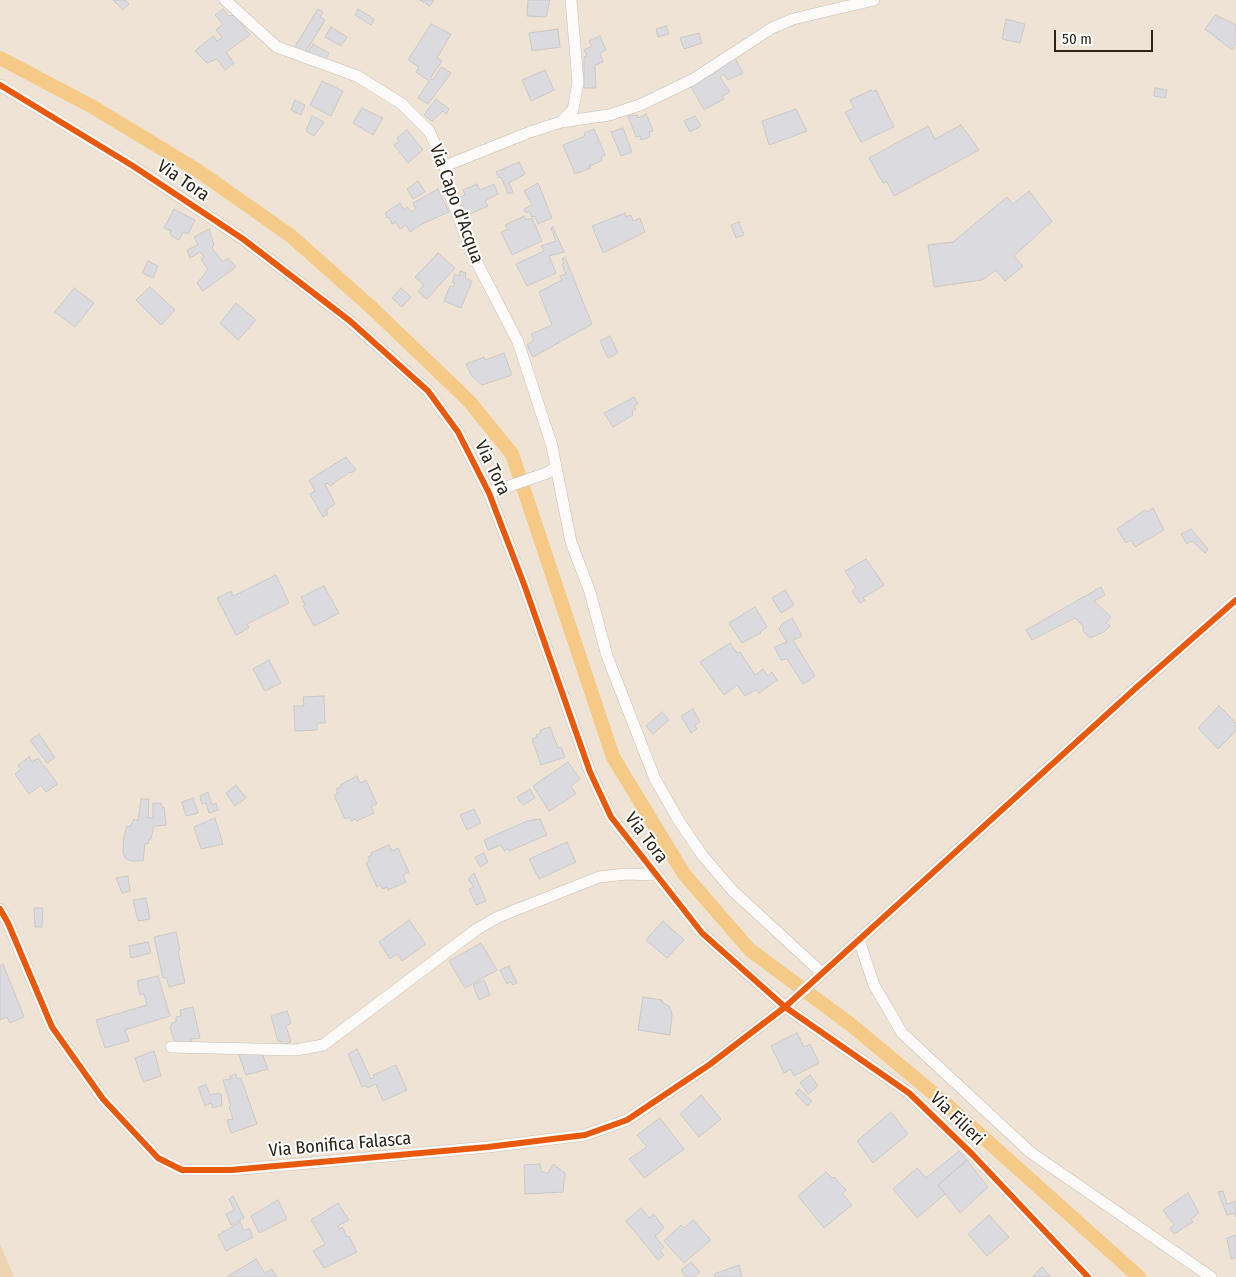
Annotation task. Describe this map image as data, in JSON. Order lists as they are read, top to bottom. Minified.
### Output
{"streets":{"street":["Via Tora","Via Capo d'Acqua","Via Filieri","Via Bonifica Falasca"]},"crossings":[["Via Tora","Via Filieri"],["Via Tora","Via Bonifica Falasca"],["Via Capo d'Acqua","Via Bonifica Falasca"],["Via Filieri","Via Bonifica Falasca"]],"scale_bar":"50 m"}
